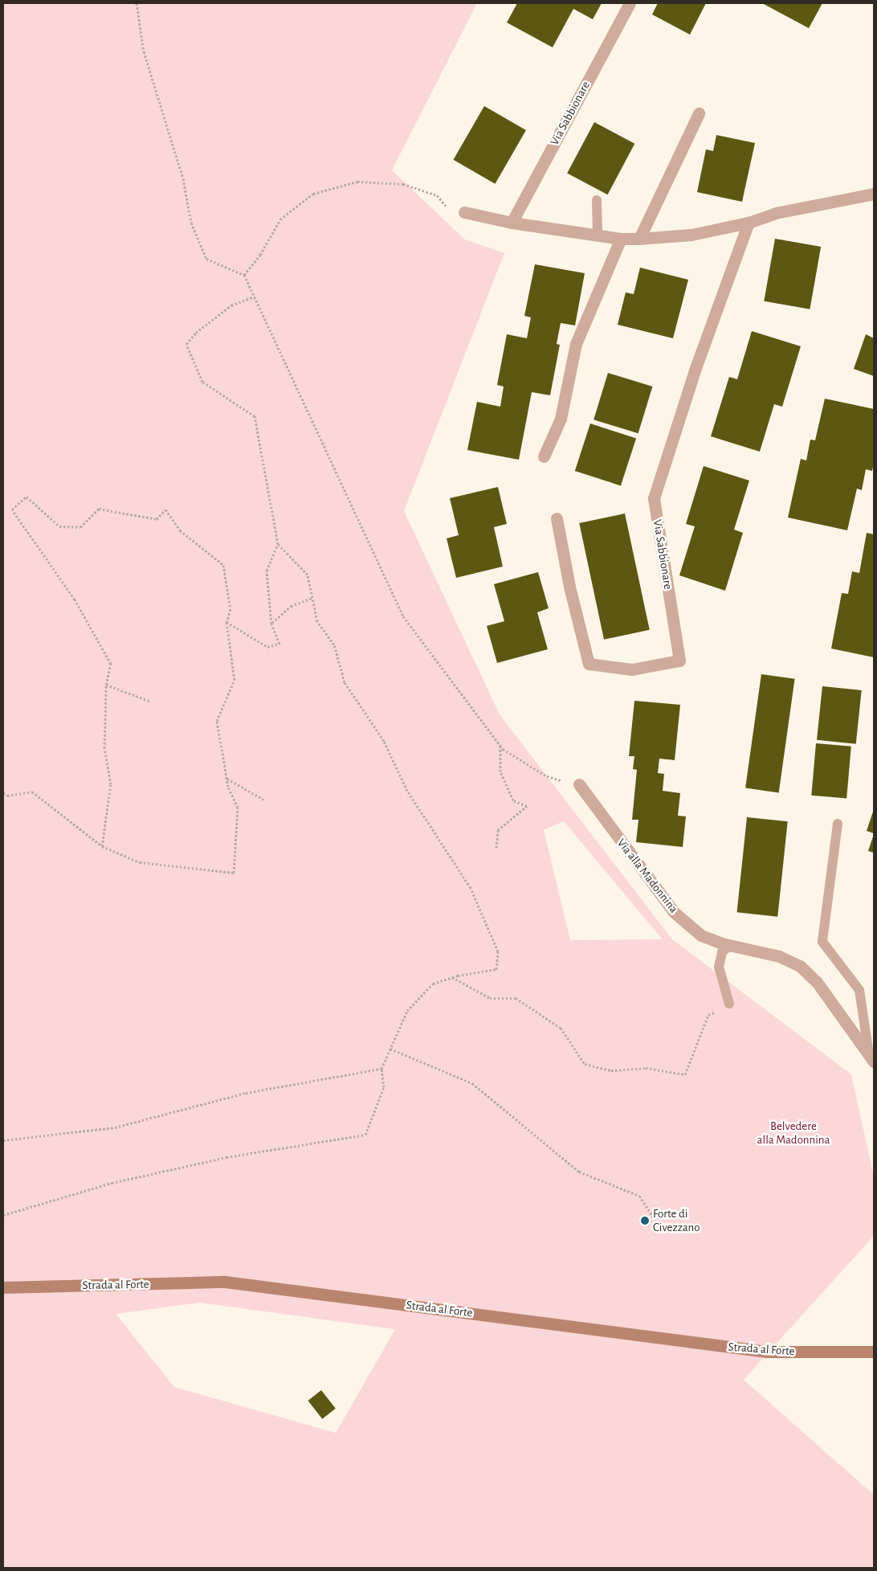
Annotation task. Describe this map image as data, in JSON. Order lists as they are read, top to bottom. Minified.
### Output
{"streets":{"street":["Via Sabbionare","Via alla Madonnina","Strada al Forte"]},"parks":["Belvedere alla Madonnina"],"places":["Forte di Civezzano"]}
